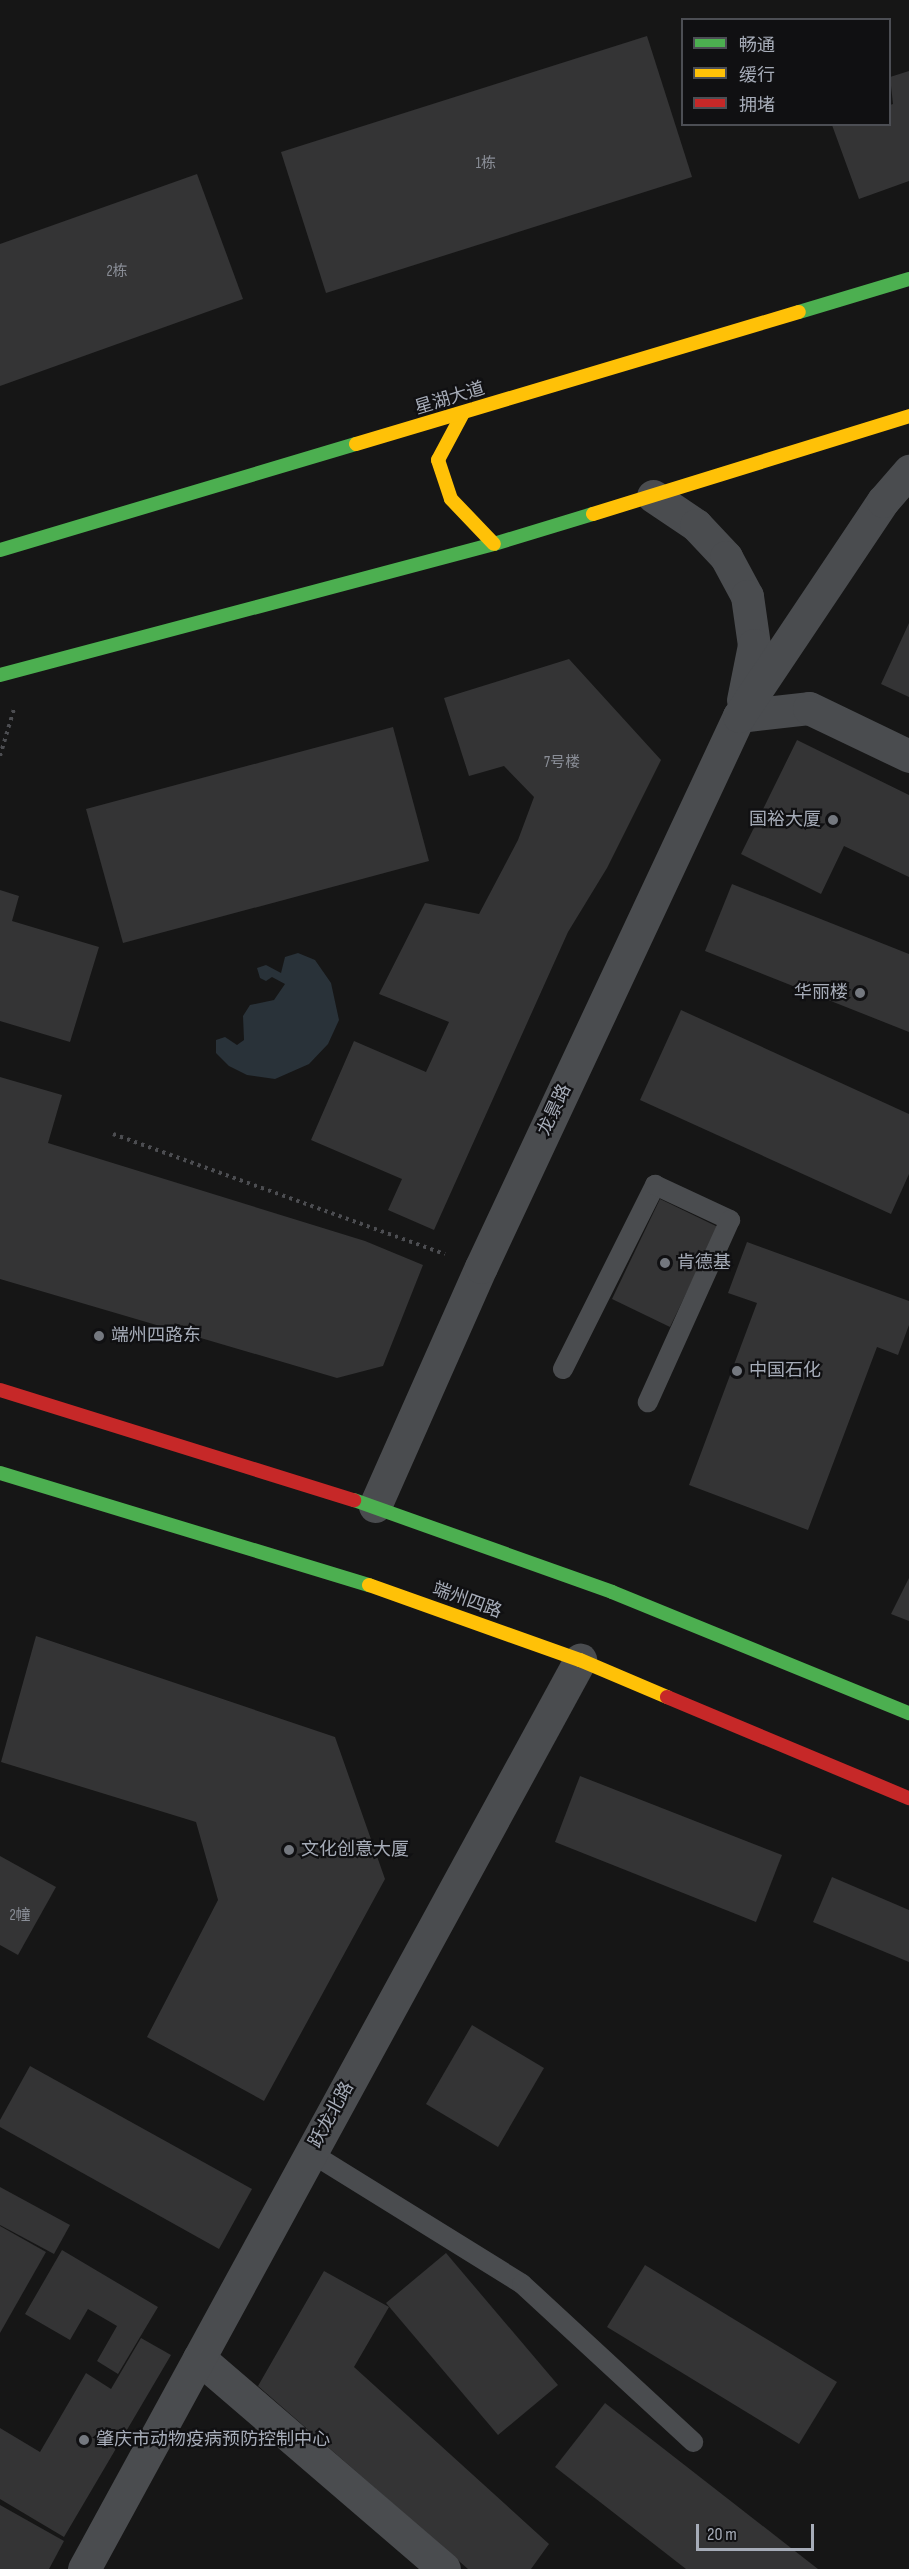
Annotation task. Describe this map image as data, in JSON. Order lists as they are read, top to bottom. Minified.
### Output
{"streets":{"main road":["星湖大道","端州四路"],"street":["龙景路","跃龙北路"]},"crossings":[["端州四路","跃龙北路"]],"places":["国裕大厦","华丽楼","肯德基","端州四路东","中国石化","文化创意大厦","肇庆市动物疫病预防控制中心"],"house_numbers":["1栋","2栋","7号楼","2幢"],"legend":["畅通","缓行","拥堵"],"scale_bar":"20 m"}
